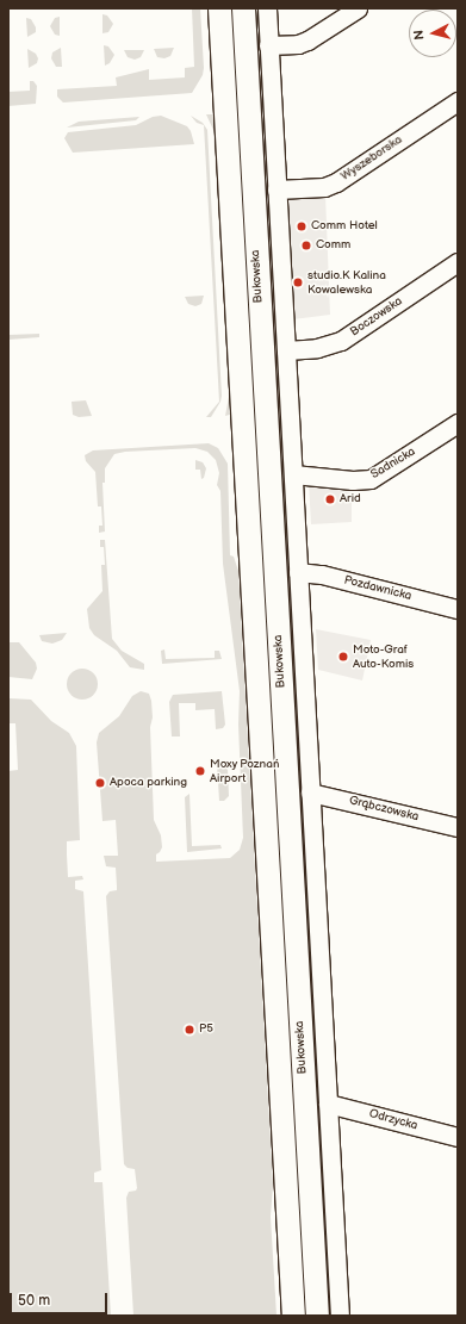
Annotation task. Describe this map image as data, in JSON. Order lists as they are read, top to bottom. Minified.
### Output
{"streets":{"main road":["Bukowska"],"street":["Wyszeborska","Boczowska","Sadnicka","Pozdawnicka","Grąbczowska","Odrzycka"]},"crossings":[["Wyszeborska","Bukowska"],["Bukowska","Boczowska"],["Bukowska","Sadnicka"],["Bukowska","Pozdawnicka"],["Bukowska","Grąbczowska"],["Bukowska","Odrzycka"]],"places":["Comm Hotel","Comm","studio.K Kalina Kowalewska","Arid","Moto-Graf Auto-Komis","Moxy Poznań Airport","Apoca parking","P5"],"scale_bar":"50 m","north":"left"}
